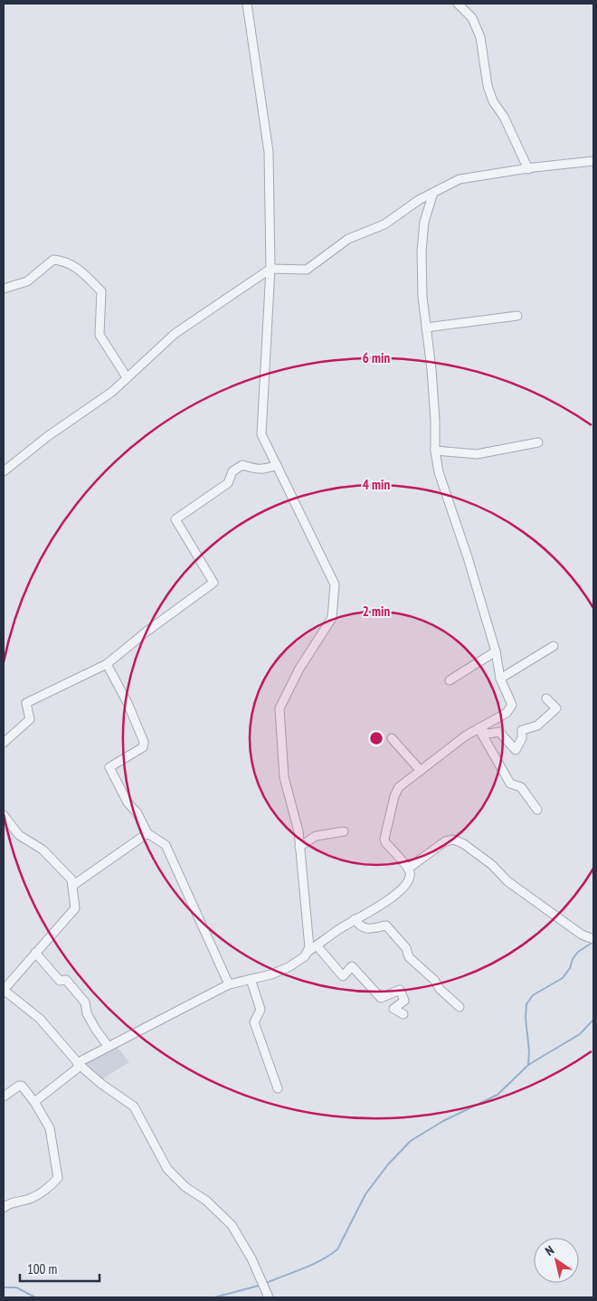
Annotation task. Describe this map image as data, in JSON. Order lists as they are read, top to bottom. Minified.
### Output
{"scale_bar":"100 m","north":"top left","rings":["6 min","4 min","2 min"]}
